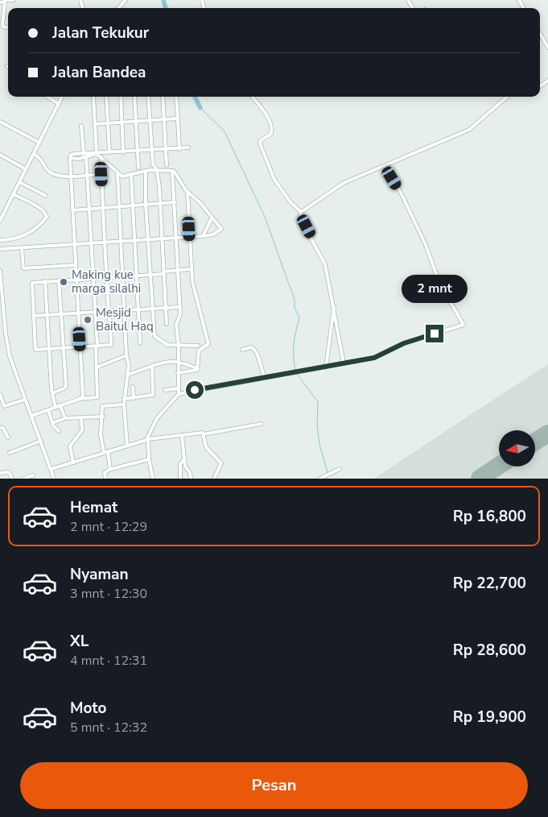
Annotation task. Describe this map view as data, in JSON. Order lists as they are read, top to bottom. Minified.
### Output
{"places":["Making kue marga silalhi","Mesjid Baitul Haq"],"north":"left","page":{"banner":["Jalan Tekukur","Jalan Bandea"],"bubble":"2 mnt","list":[{"name":"Hemat","note":"2 mnt · 12:29","value":"Rp 16,800"},{"name":"Nyaman","note":"3 mnt · 12:30","value":"Rp 22,700"},{"name":"XL","note":"4 mnt · 12:31","value":"Rp 28,600"},{"name":"Moto","note":"5 mnt · 12:32","value":"Rp 19,900"}],"buttons":"Pesan"}}
